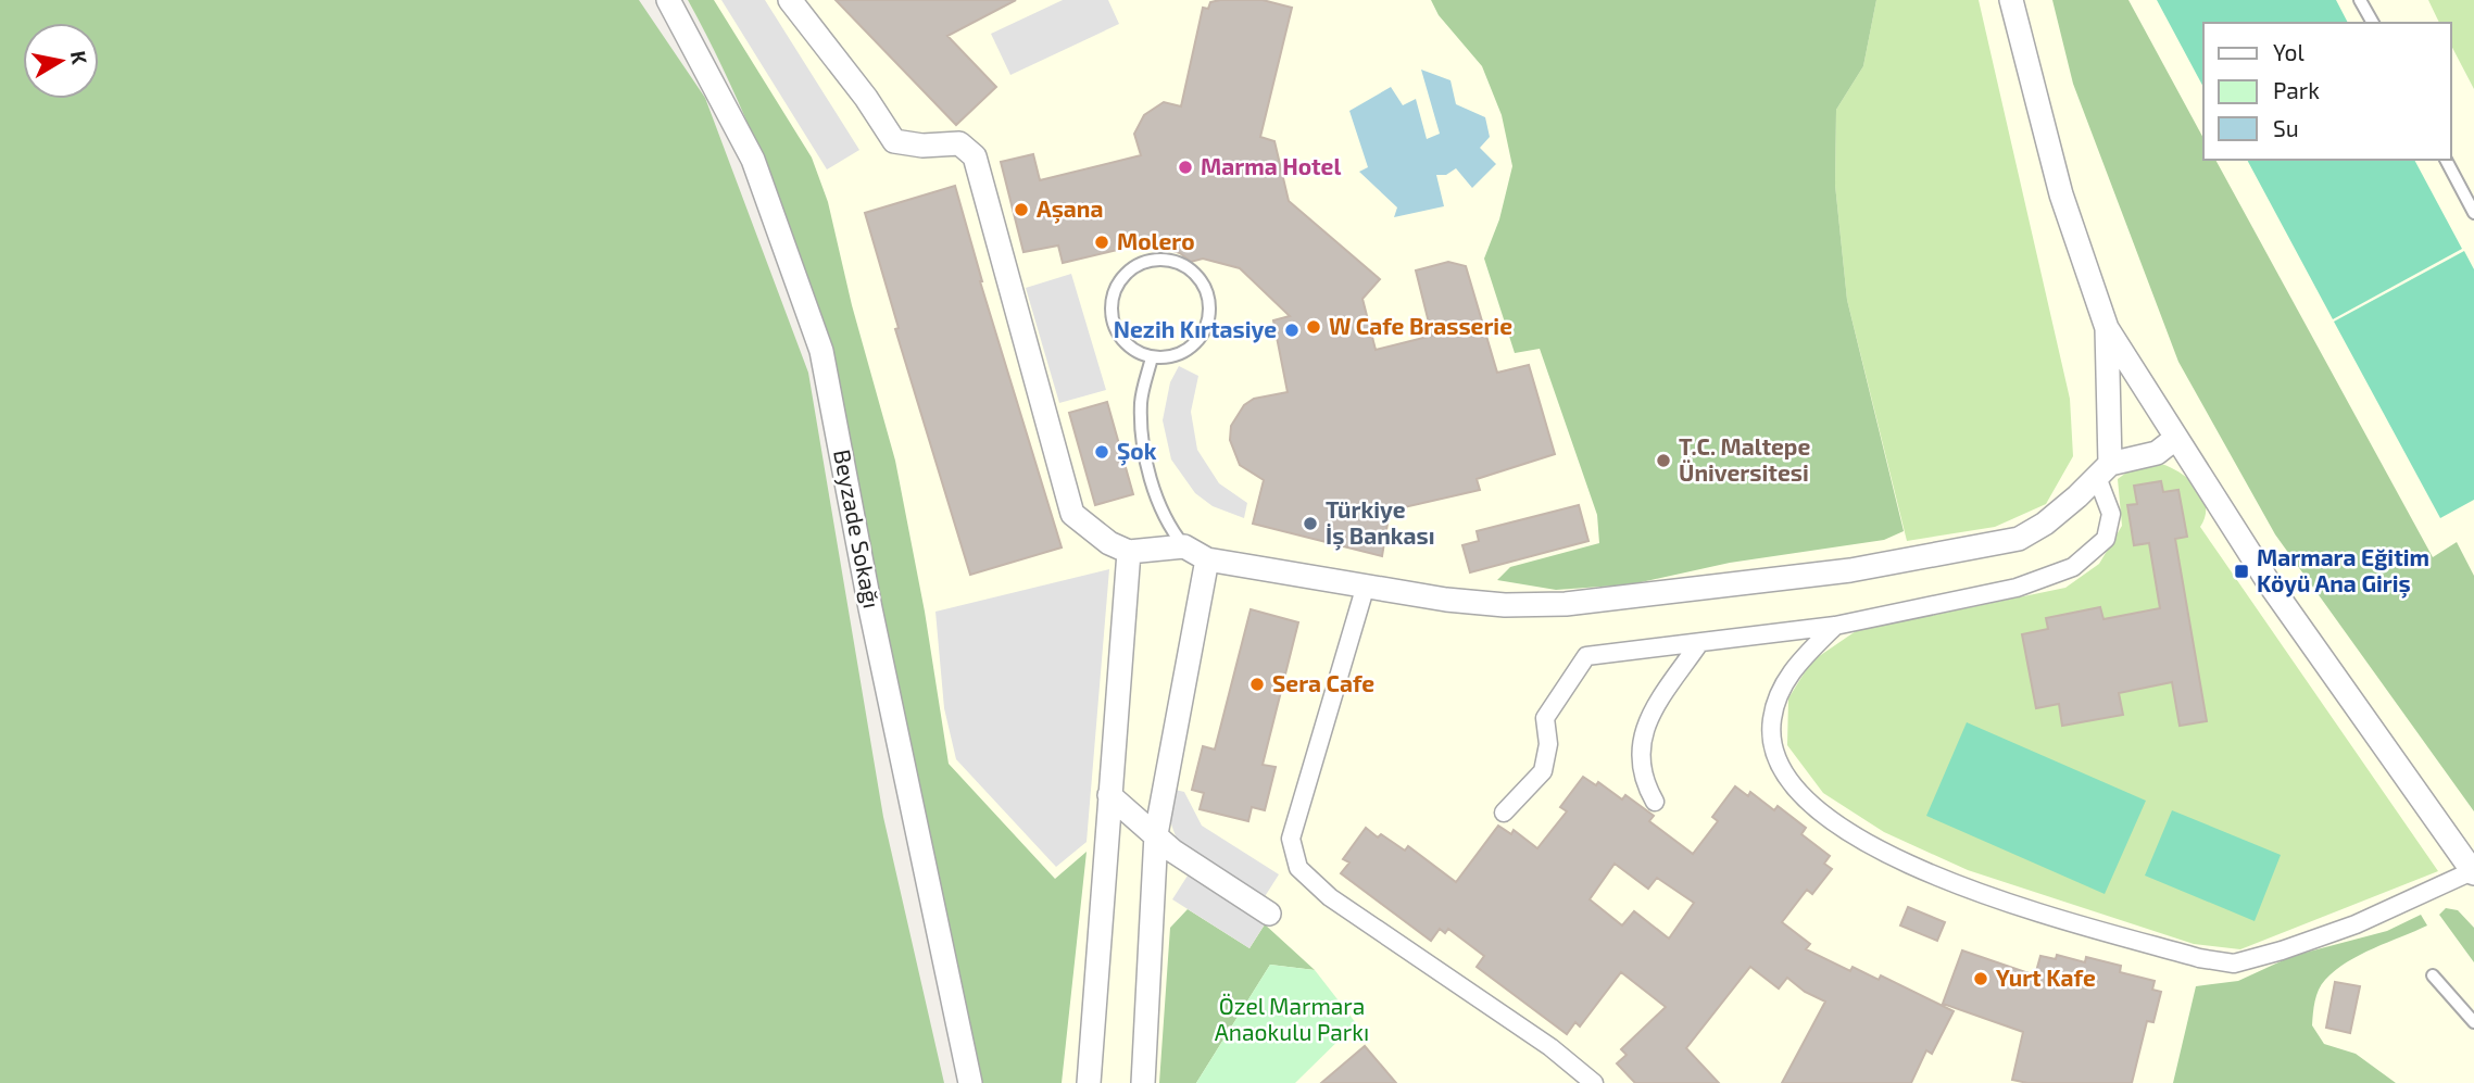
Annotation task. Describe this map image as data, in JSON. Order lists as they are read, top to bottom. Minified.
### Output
{"streets":{"street":["Beyzade Sokağı"]},"parks":["Özel Marmara Anaokulu Parkı"],"places":{"other":["Marma Hotel","Aşana","Molero","W Cafe Brasserie","Nezih Kırtasiye","Şok","T.C. Maltepe Üniversitesi","Türkiye İş Bankası","Sera Cafe","Yurt Kafe"],"transit":["Marmara Eğitim Köyü Ana Giriş"]},"legend":["Yol","Park","Su"],"north":"right"}
